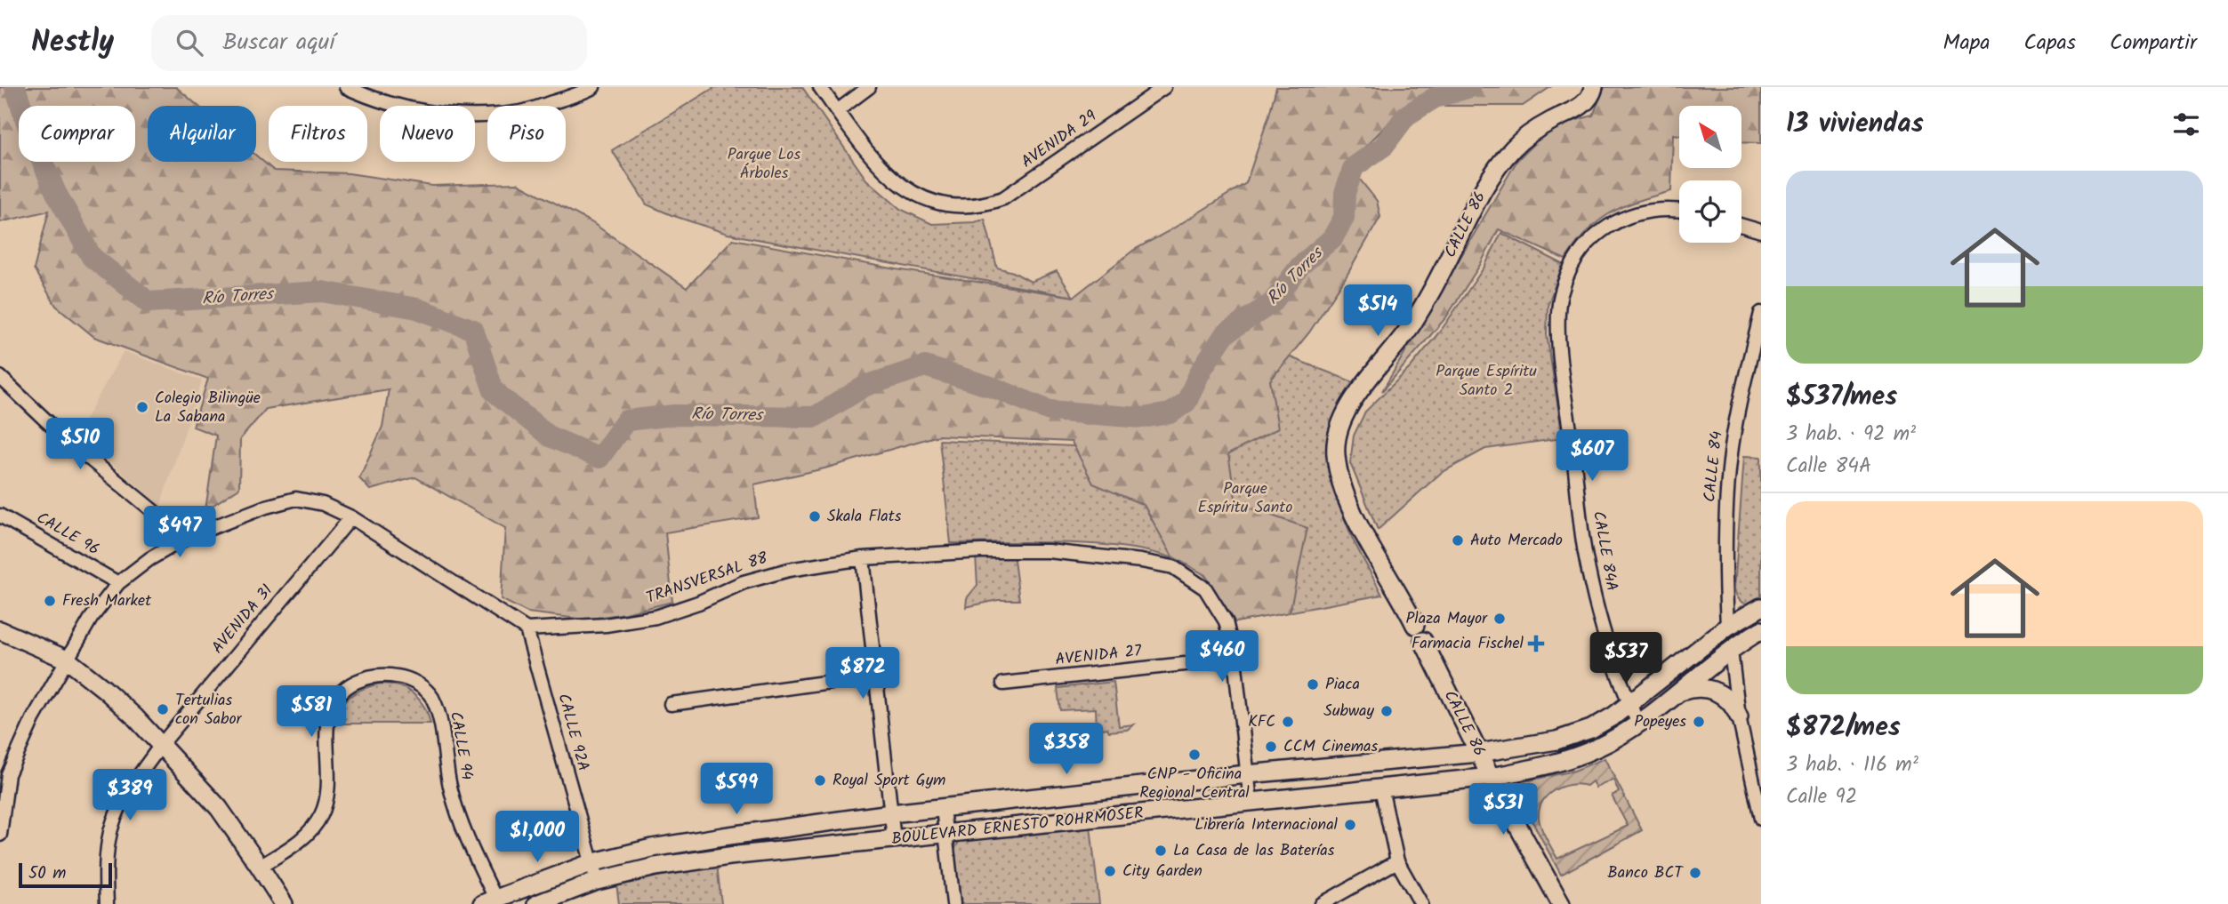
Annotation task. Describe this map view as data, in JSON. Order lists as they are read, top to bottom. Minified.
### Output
{"streets":{"main road":["CALLE 86","BOULEVARD ERNESTO ROHRMOSER"],"street":["AVENIDA 29","CALLE 84","CALLE 96","CALLE 84A","TRANSVERSAL 88","AVENIDA 31","AVENIDA 27","CALLE 92A","CALLE 94"]},"crossings":[["CALLE 86","BOULEVARD ERNESTO ROHRMOSER"],["CALLE 84","BOULEVARD ERNESTO ROHRMOSER"],["CALLE 84A","BOULEVARD ERNESTO ROHRMOSER"],["TRANSVERSAL 88","AVENIDA 27"],["TRANSVERSAL 88","CALLE 92A"],["CALLE 92A","BOULEVARD ERNESTO ROHRMOSER"],["CALLE 94","BOULEVARD ERNESTO ROHRMOSER"]],"water":["Río Torres"],"parks":["Parque Los Árboles","Parque Espíritu Santo 2","Parque Espíritu Santo"],"places":{"other":["Colegio Bilingüe La Sabana","Skala Flats","Auto Mercado","Fresh Market","Plaza Mayor","Piaca","Tertulias con Sabor","Subway","KFC","Popeyes","CCM Cinemas","CNP - Oficina Regional Central","Royal Sport Gym","Librería Internacional","La Casa de las Baterías","City Garden","Banco BCT"],"health":["Farmacia Fischel"]},"scale_bar":"50 m","north":"top left","page":{"header":"Nestly","search":"Buscar aquí","nav":["Mapa","Capas","Compartir"],"heading":"13 viviendas","chip":["Comprar","Alquilar","Filtros","Nuevo","Piso"],"list":[{"name":"$537/mes","note":"3 hab. · 92 m² · Calle 84A"},{"name":"$872/mes","note":"3 hab. · 116 m² · Calle 92"}],"price":["$514","$510","$607","$497","$460","$537","$872","$581","$358","$599","$389","$531","$1,000"],"scale":"50 m"}}
